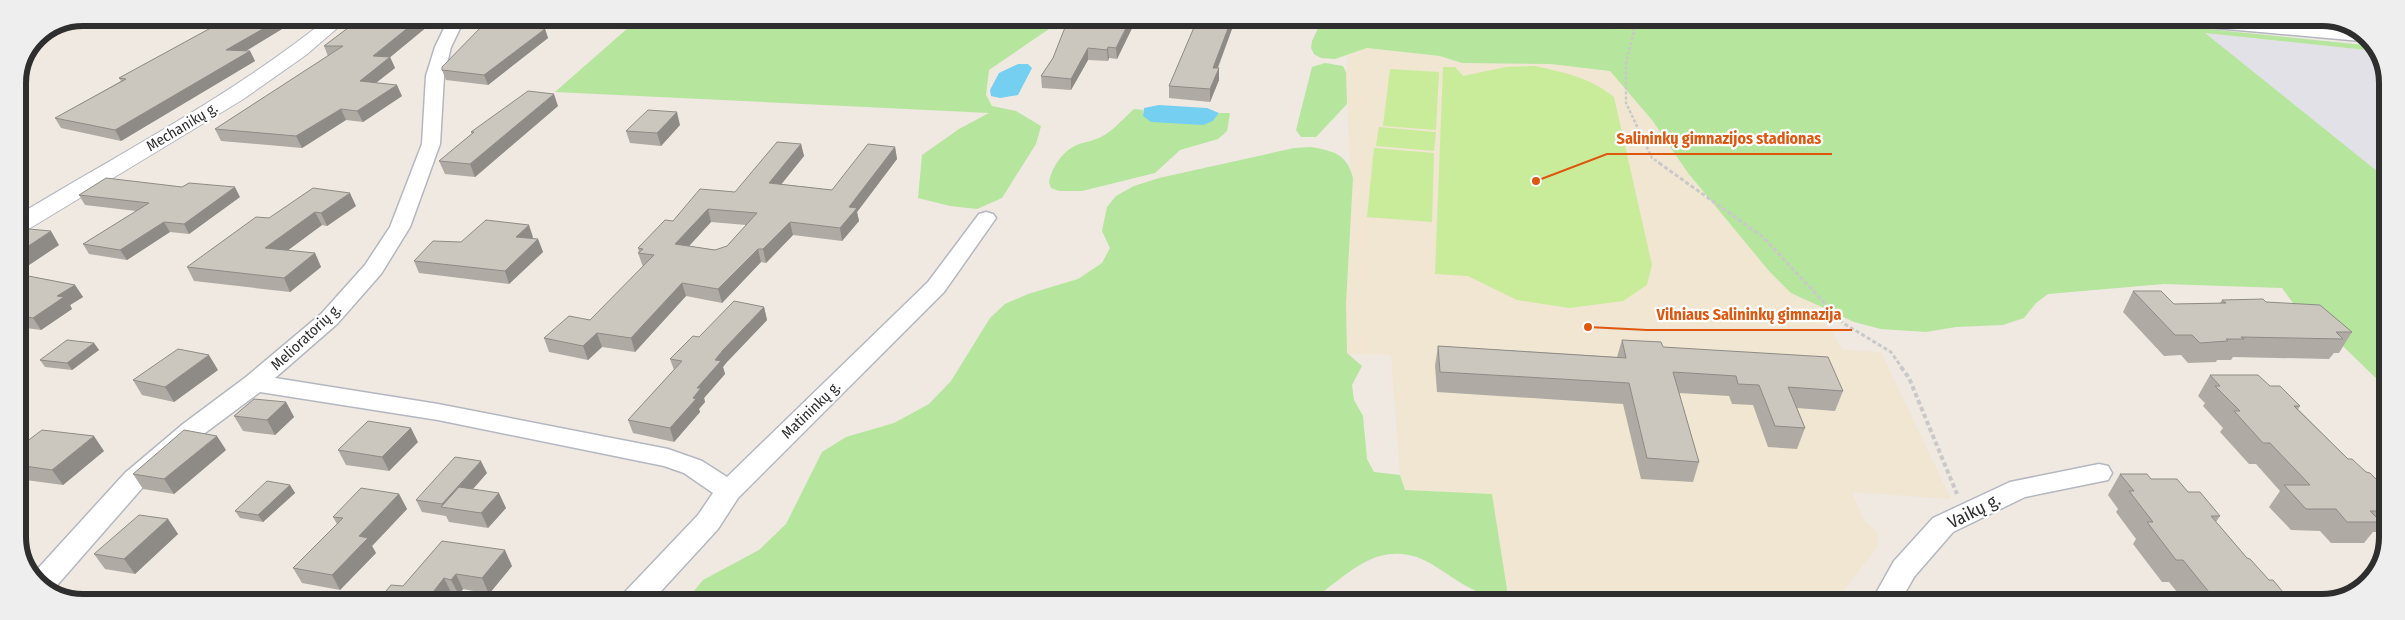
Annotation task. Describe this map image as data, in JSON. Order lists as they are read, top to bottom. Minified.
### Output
{"streets":{"main road":["Mechanikų g."],"street":["Melioratorių g.","Matininkų g.","Vaikų g."]},"places":["Salininkų gimnazijos stadionas","Vilniaus Salininkų gimnazija"]}
